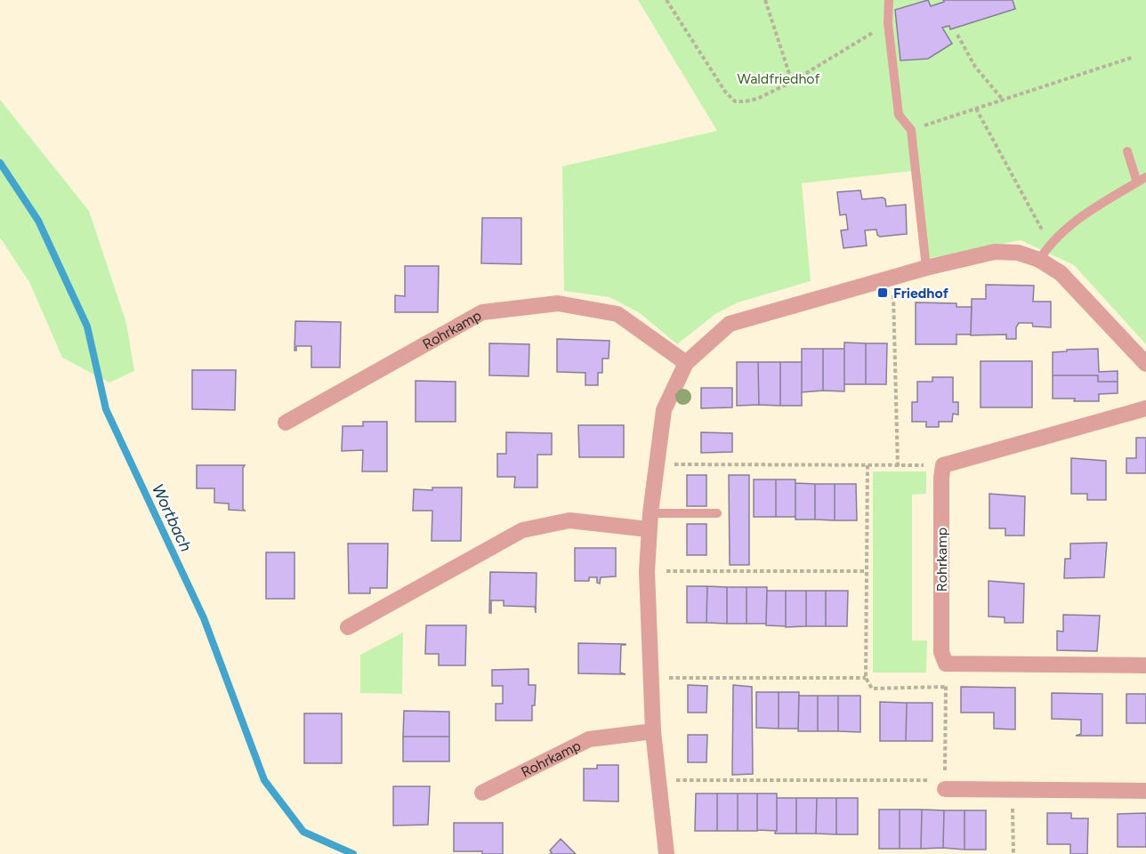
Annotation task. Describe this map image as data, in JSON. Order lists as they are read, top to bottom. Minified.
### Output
{"streets":{"street":["Rohrkamp"]},"water":["Wortbach"],"parks":["Waldfriedhof"],"places":{"transit":["Friedhof"]}}
